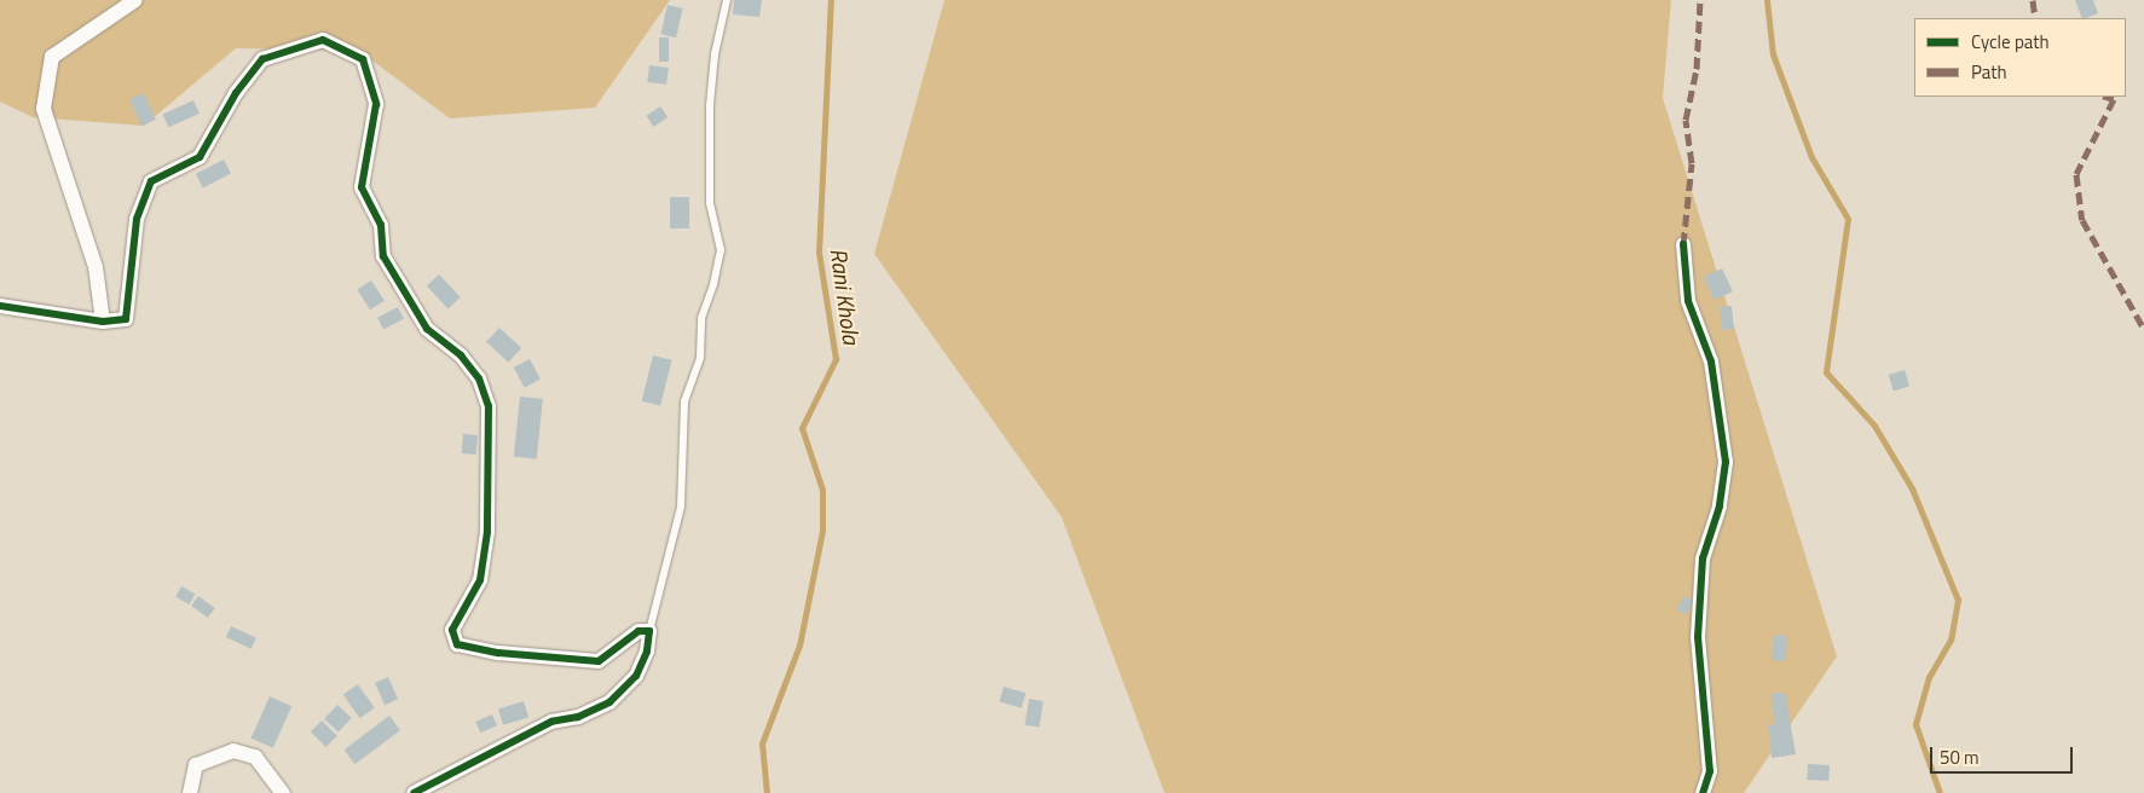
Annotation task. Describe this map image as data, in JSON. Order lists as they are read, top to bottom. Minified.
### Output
{"water":["Rani Khola"],"legend":["Cycle path","Path"],"scale_bar":"50 m"}
